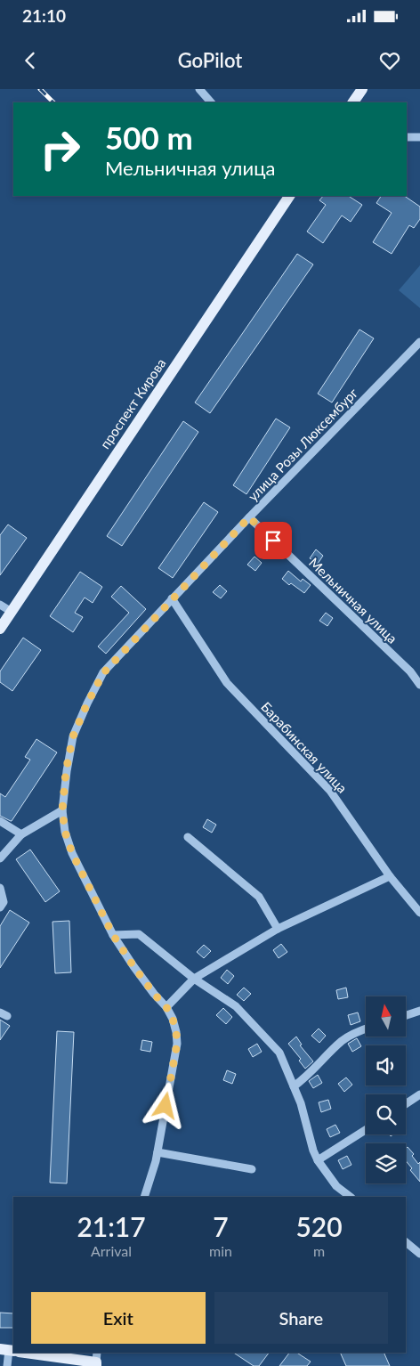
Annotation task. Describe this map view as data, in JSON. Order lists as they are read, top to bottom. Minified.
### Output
{"streets":{"main road":["проспект Кирова"],"street":["улица Розы Люксембург","Мельничная улица","Барабинская улица"]},"crossings":[["улица Розы Люксембург","Мельничная улица"],["улица Розы Люксембург","Барабинская улица"]],"north":"top","page":{"status":"21:10","header":"GoPilot","turn":["500 m","Мельничная улица"],"eta":["21:17","Arrival","7","min","520","m"],"buttons":["Exit","Share"]}}
